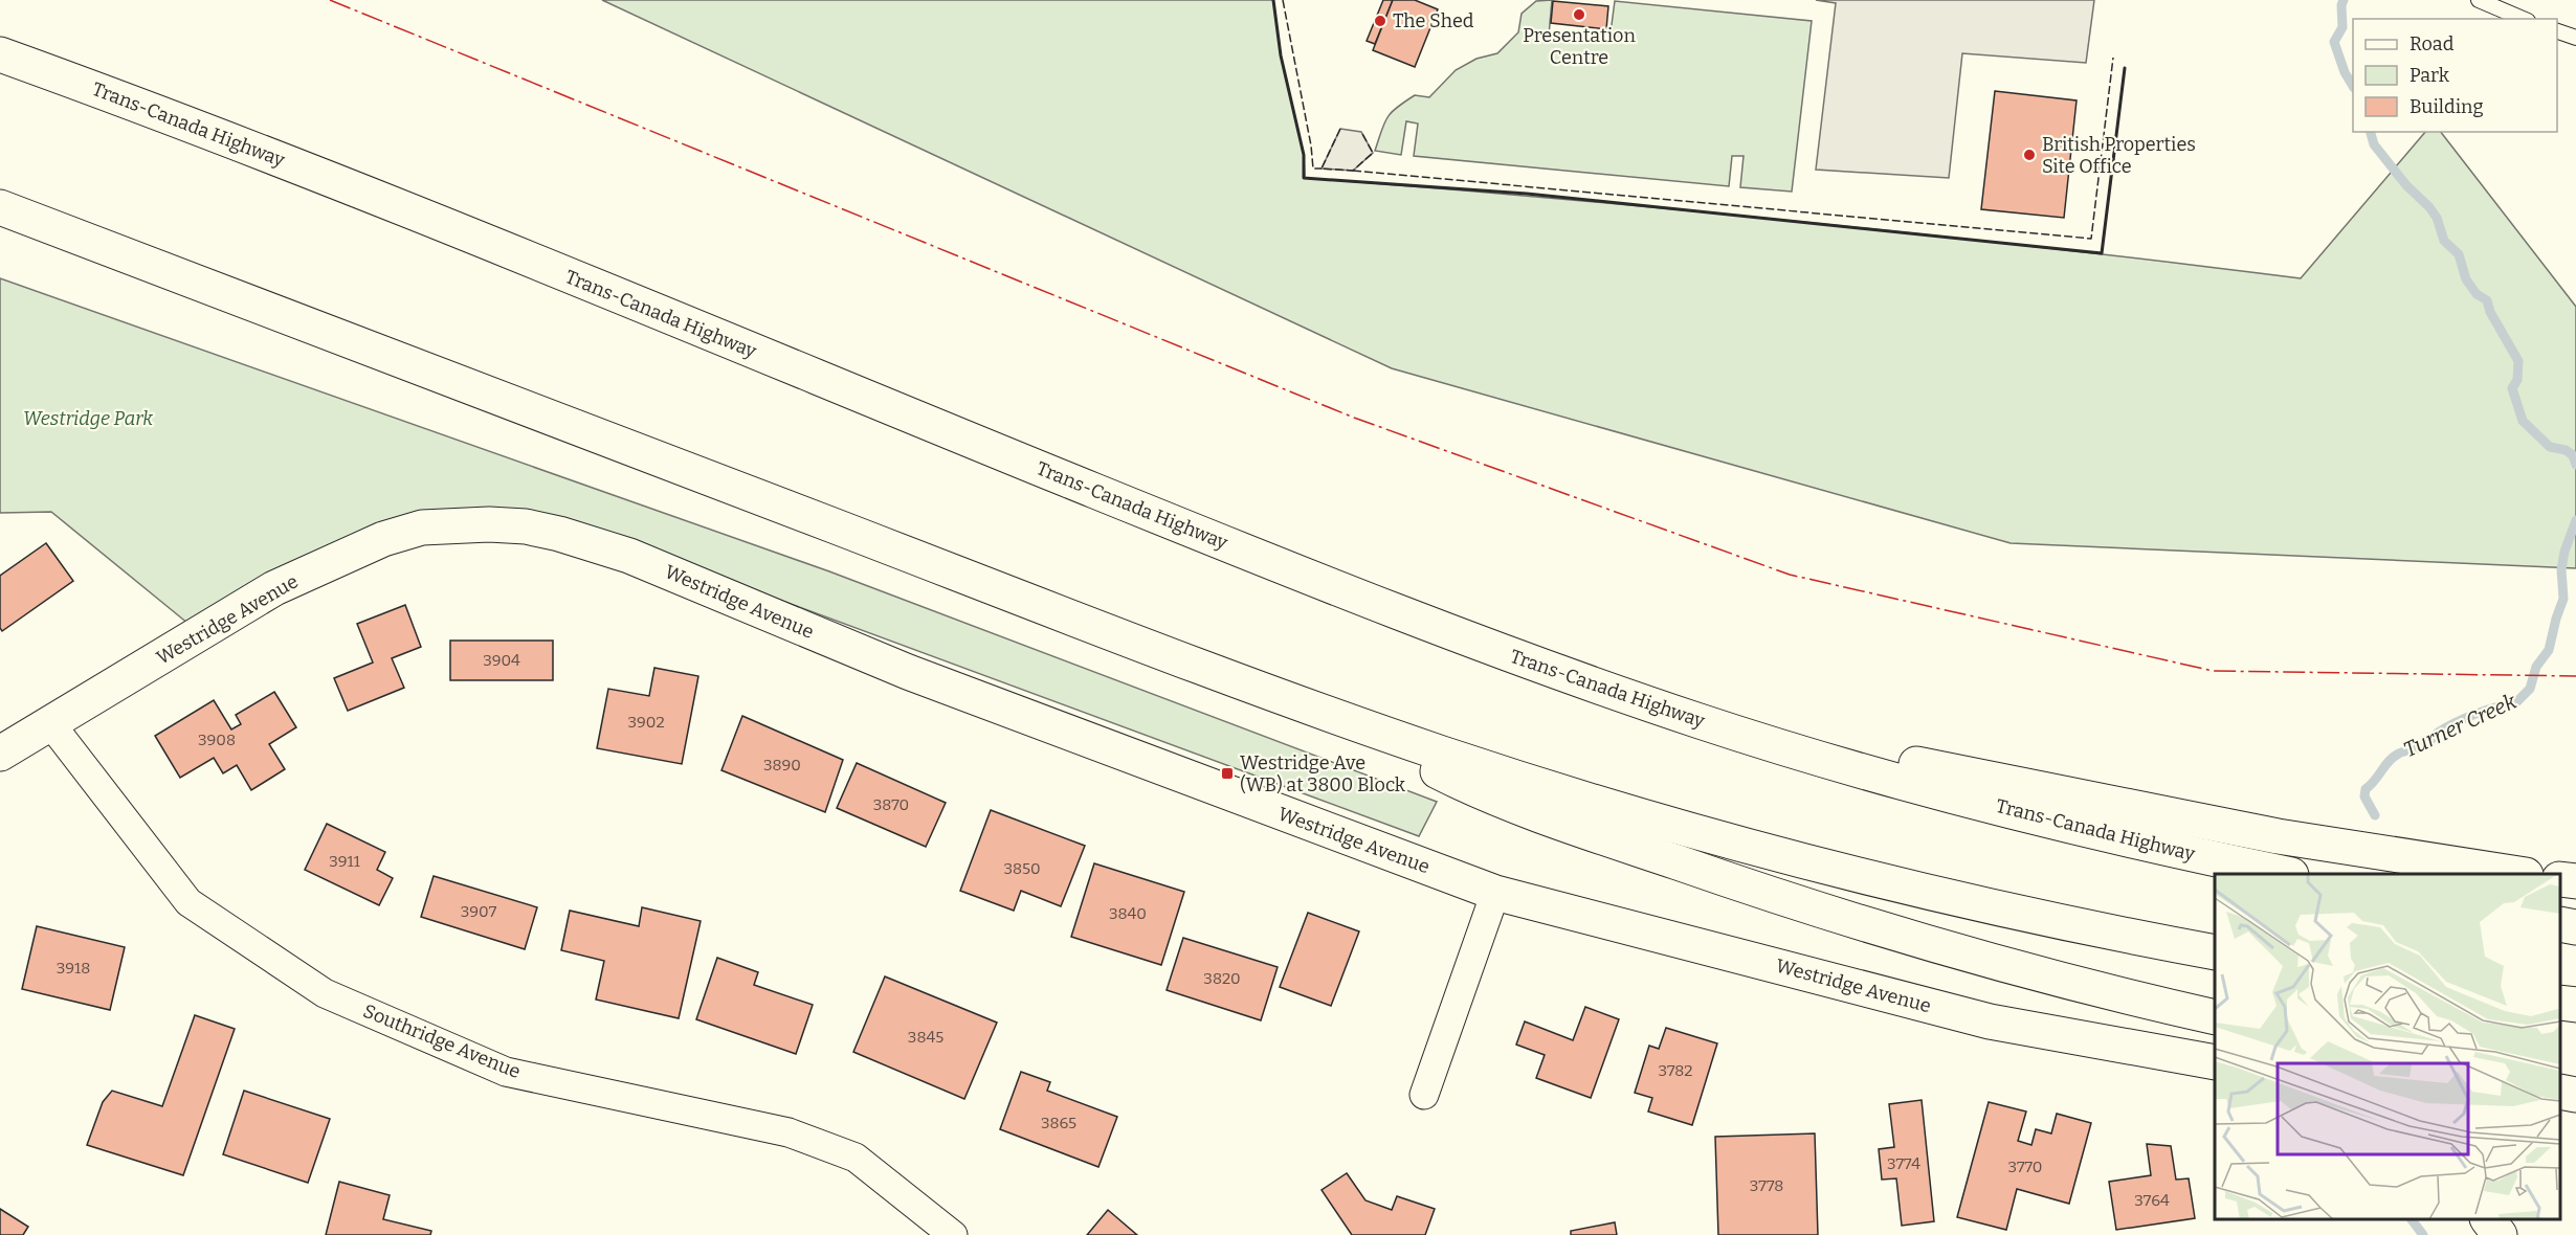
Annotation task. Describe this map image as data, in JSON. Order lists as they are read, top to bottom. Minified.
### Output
{"streets":{"main road":["Trans-Canada Highway","Westridge Avenue"],"street":["Southridge Avenue"]},"crossings":[["Westridge Avenue","Southridge Avenue"]],"water":["Turner Creek"],"parks":["Westridge Park"],"places":{"other":["Presentation Centre","The Shed","British Properties Site Office"],"transit":["Westridge Ave (WB) at 3800 Block"]},"house_numbers":["3904","3902","3908","3890","3870","3911","3850","3907","3840","3918","3820","3845","3782","3865","3774","3770","3778","3764"],"legend":["Road","Park","Building"]}
